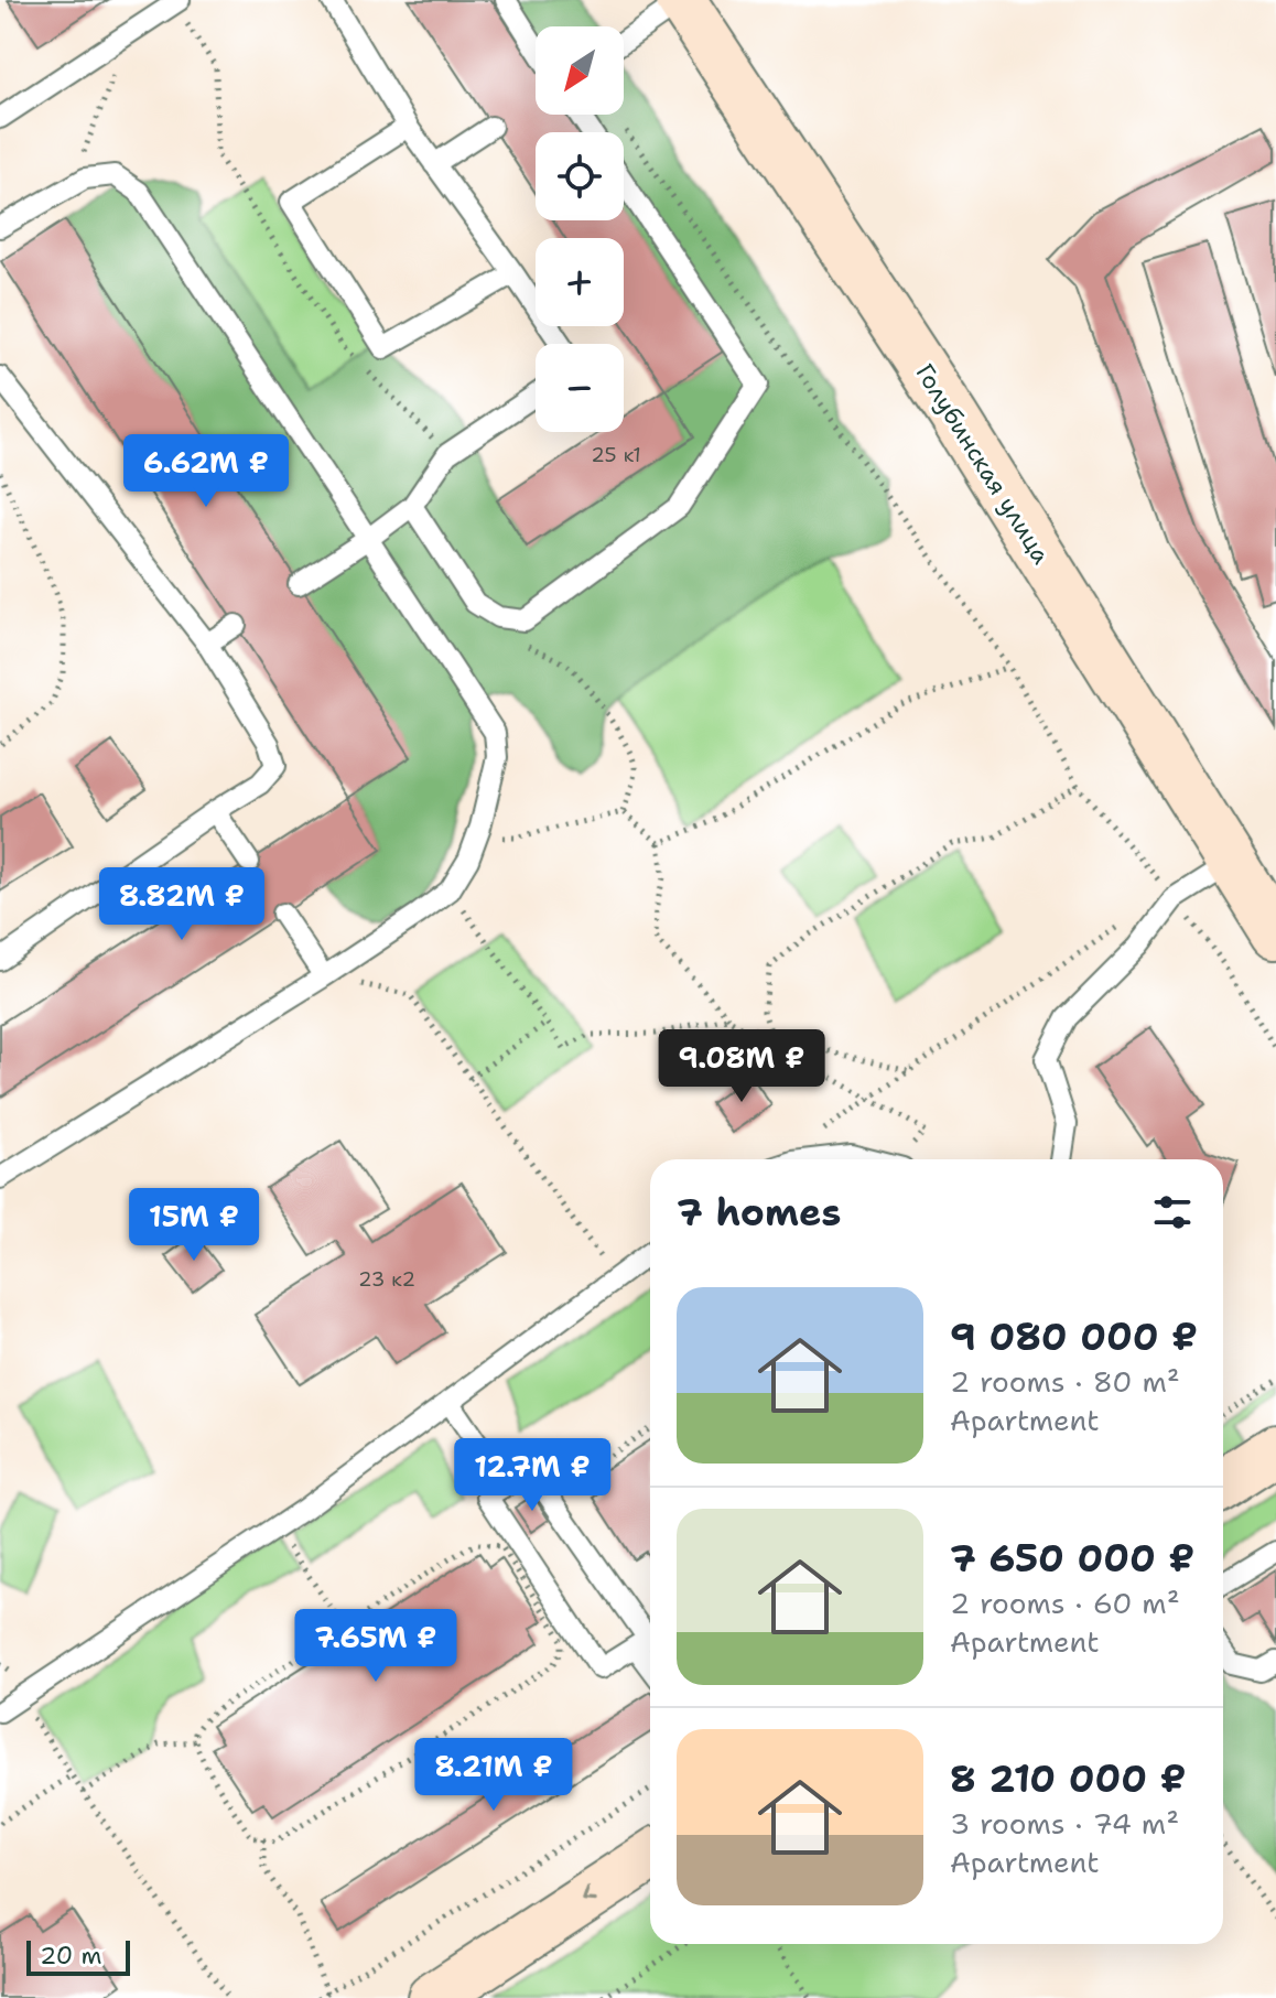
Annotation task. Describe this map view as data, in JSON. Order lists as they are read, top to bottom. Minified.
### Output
{"streets":{"main road":["Голубинская улица"]},"house_numbers":["25 к1","23 к2"],"scale_bar":"20 m","north":"bottom left","page":{"map_buttons":["+","−"],"price":["6.62M ₽","8.82M ₽","9.08M ₽","15M ₽","12.7M ₽","7.65M ₽","8.21M ₽"],"heading":"7 homes","list":[{"name":"9 080 000 ₽","note":"2 rooms · 80 m² · Apartment"},{"name":"7 650 000 ₽","note":"2 rooms · 60 m² · Apartment"},{"name":"8 210 000 ₽","note":"3 rooms · 74 m² · Apartment"}],"scale":"20 m"}}
